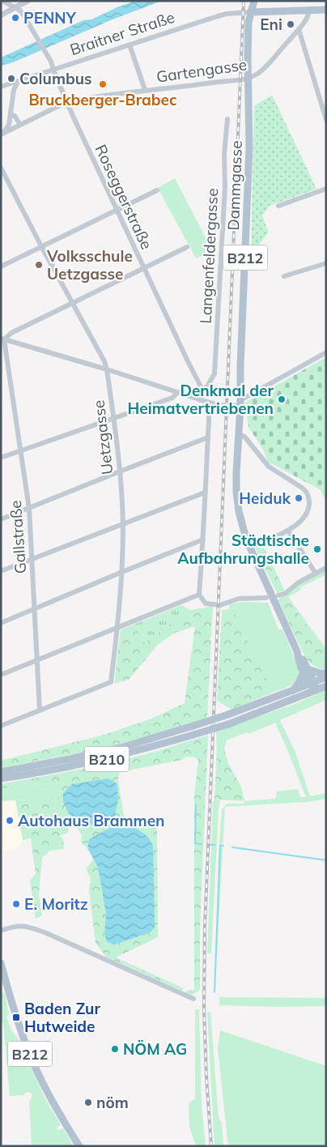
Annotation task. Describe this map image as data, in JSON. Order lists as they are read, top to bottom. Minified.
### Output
{"streets":{"main road":["Braitner Straße","Dammgasse","B212","B210"],"street":["Gartengasse","Roseggerstraße","Langenfeldergasse","Uetzgasse","Gallstraße"]},"crossings":[["Braitner Straße","Gartengasse"],["Braitner Straße","Dammgasse"],["Braitner Straße","Roseggerstraße"],["Gartengasse","Dammgasse"],["Gartengasse","Roseggerstraße"],["Dammgasse","B210"],["Roseggerstraße","Langenfeldergasse"],["Uetzgasse","Gallstraße"]],"places":{"other":["PENNY","Eni","Columbus","Bruckberger-Brabec","Volksschule Uetzgasse","Denkmal der Heimatvertriebenen","Heiduk","Städtische Aufbahrungshalle","Autohaus Brammen","E. Moritz","NÖM AG","nöm"],"transit":["Baden Zur Hutweide"]}}
